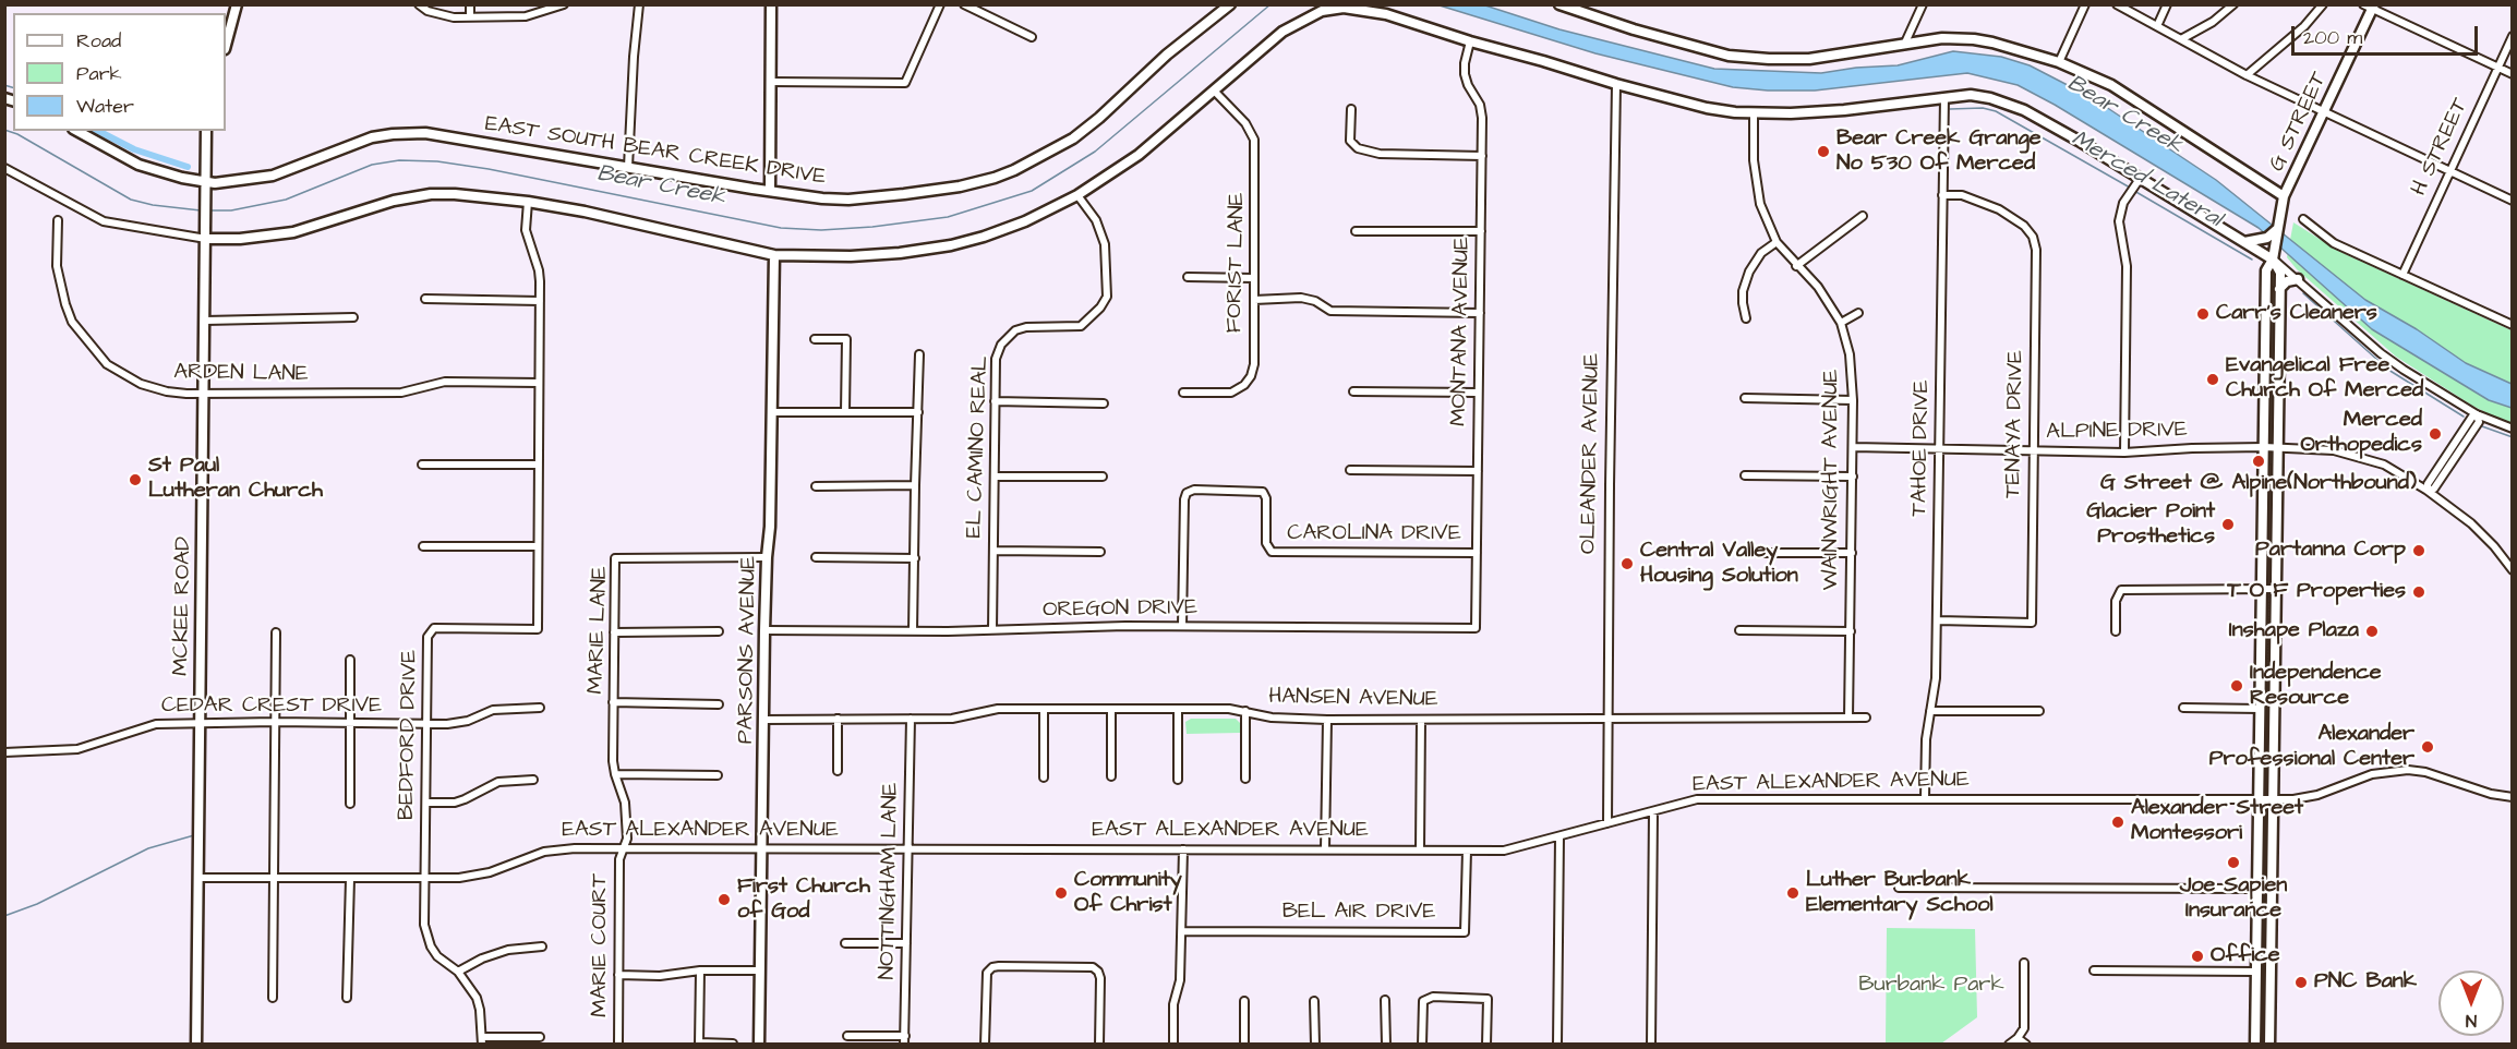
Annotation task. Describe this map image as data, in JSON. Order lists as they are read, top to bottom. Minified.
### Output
{"streets":{"street":["G STREET","H STREET","EAST SOUTH BEAR CREEK DRIVE","FORIST LANE","MONTANA AVENUE","ARDEN LANE","TENAYA DRIVE","ALPINE DRIVE","EL CAMINO REAL","TAHOE DRIVE","OLEANDER AVENUE","WAINWRIGHT AVENUE","CAROLINA DRIVE","MCKEE ROAD","OREGON DRIVE","MARIE LANE","PARSONS AVENUE","HANSEN AVENUE","CEDAR CREST DRIVE","BEDFORD DRIVE","EAST ALEXANDER AVENUE","NOTTINGHAM LANE","BEL AIR DRIVE","MARIE COURT"]},"crossings":[["G STREET","ALPINE DRIVE"],["G STREET","EAST ALEXANDER AVENUE"],["EAST SOUTH BEAR CREEK DRIVE","MCKEE ROAD"],["MONTANA AVENUE","CAROLINA DRIVE"],["MONTANA AVENUE","OREGON DRIVE"],["ARDEN LANE","MCKEE ROAD"],["ARDEN LANE","BEDFORD DRIVE"],["TENAYA DRIVE","ALPINE DRIVE"],["TENAYA DRIVE","TAHOE DRIVE"],["ALPINE DRIVE","TAHOE DRIVE"],["ALPINE DRIVE","WAINWRIGHT AVENUE"],["EL CAMINO REAL","OREGON DRIVE"],["TAHOE DRIVE","EAST ALEXANDER AVENUE"],["OLEANDER AVENUE","HANSEN AVENUE"],["OLEANDER AVENUE","EAST ALEXANDER AVENUE"],["WAINWRIGHT AVENUE","HANSEN AVENUE"],["CAROLINA DRIVE","OREGON DRIVE"],["MCKEE ROAD","CEDAR CREST DRIVE"],["MCKEE ROAD","EAST ALEXANDER AVENUE"],["OREGON DRIVE","PARSONS AVENUE"],["MARIE LANE","PARSONS AVENUE"],["MARIE LANE","EAST ALEXANDER AVENUE"],["MARIE LANE","MARIE COURT"],["PARSONS AVENUE","HANSEN AVENUE"],["PARSONS AVENUE","EAST ALEXANDER AVENUE"],["HANSEN AVENUE","NOTTINGHAM LANE"],["CEDAR CREST DRIVE","BEDFORD DRIVE"],["BEDFORD DRIVE","EAST ALEXANDER AVENUE"],["EAST ALEXANDER AVENUE","NOTTINGHAM LANE"],["EAST ALEXANDER AVENUE","BEL AIR DRIVE"],["EAST ALEXANDER AVENUE","MARIE COURT"]],"water":["Bear Creek","Merced Lateral"],"parks":["Burbank Park"],"places":["Bear Creek Grange No 530 Of Merced","Carr's Cleaners","Evangelical Free Church Of Merced","Merced Orthopedics","G Street @ Alpine(Northbound)","St Paul Lutheran Church","Glacier Point Prosthetics","Partanna Corp","Central Valley Housing Solution","T O F Properties","Inshape Plaza","Independence Resource","Alexander Professional Center","Alexander Street Montessori","Joe Sapien Insurance","Community Of Christ","Luther Burbank Elementary School","First Church of God","Office","PNC Bank"],"legend":["Road","Park","Water"],"scale_bar":"200 m","north":"bottom"}
